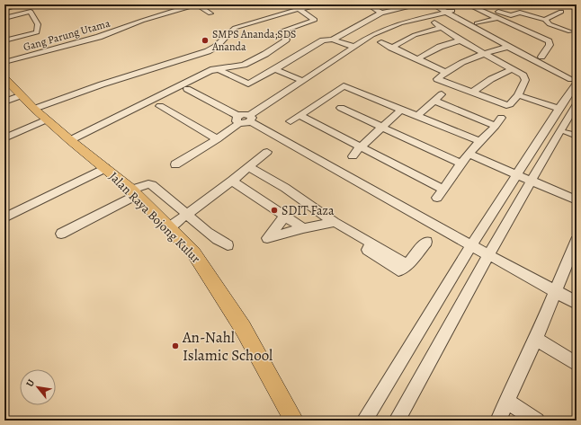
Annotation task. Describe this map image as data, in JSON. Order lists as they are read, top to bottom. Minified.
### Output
{"streets":{"main road":["Jalan Raya Bojong Kulur"],"street":["Gang Parung Utama"]},"places":["SMPS Ananda;SDS Ananda","SDIT Faza","An-Nahl Islamic School"],"north":"top left"}
